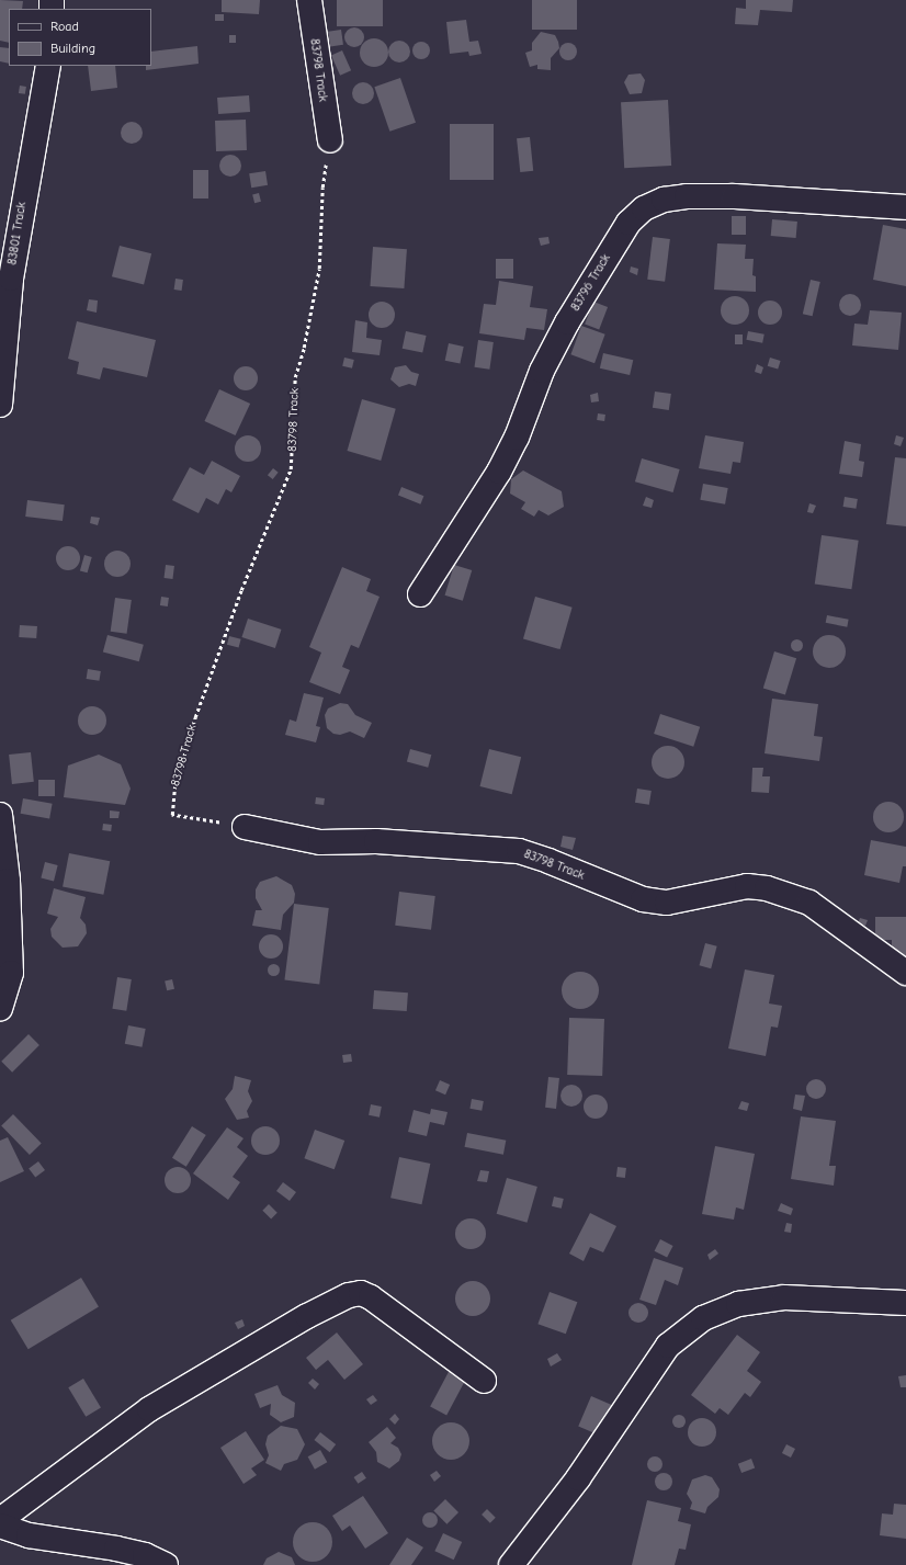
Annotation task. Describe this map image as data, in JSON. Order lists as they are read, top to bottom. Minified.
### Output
{"streets":{"street":["83798 Track","83801 Track","83796 Track"]},"legend":["Road","Building"]}
